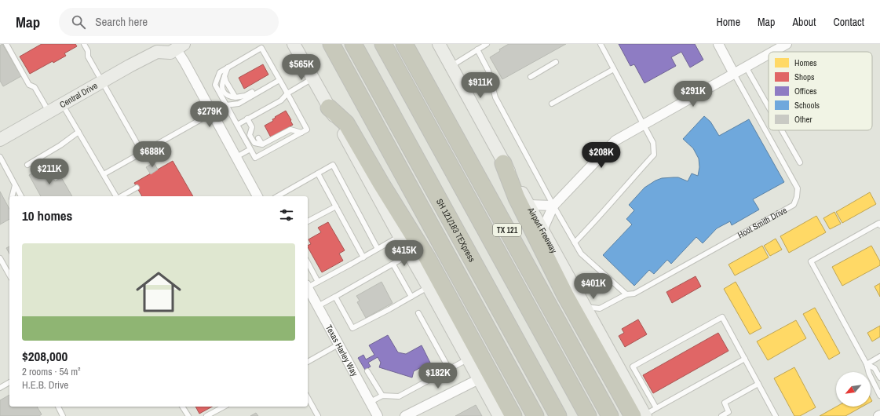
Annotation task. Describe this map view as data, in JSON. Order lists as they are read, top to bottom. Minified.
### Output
{"streets":{"highway":["SH 121/183 TEXpress","TX 121"],"main road":["Central Drive","Airport Freeway"],"street":["Hoot Smith Drive","Texas Harley Way"]},"crossings":[["Hoot Smith Drive","Airport Freeway"]],"legend":["Homes","Shops","Offices","Schools","Other"],"north":"bottom left","page":{"header":"Map","search":"Search here","nav":["Home","Map","About","Contact"],"price":["$565K","$911K","$291K","$279K","$688K","$208K","$211K","$415K","$401K","$182K"],"heading":"10 homes","list":[{"name":"$208,000","note":"2 rooms · 54 m² · H.E.B. Drive"}]}}
